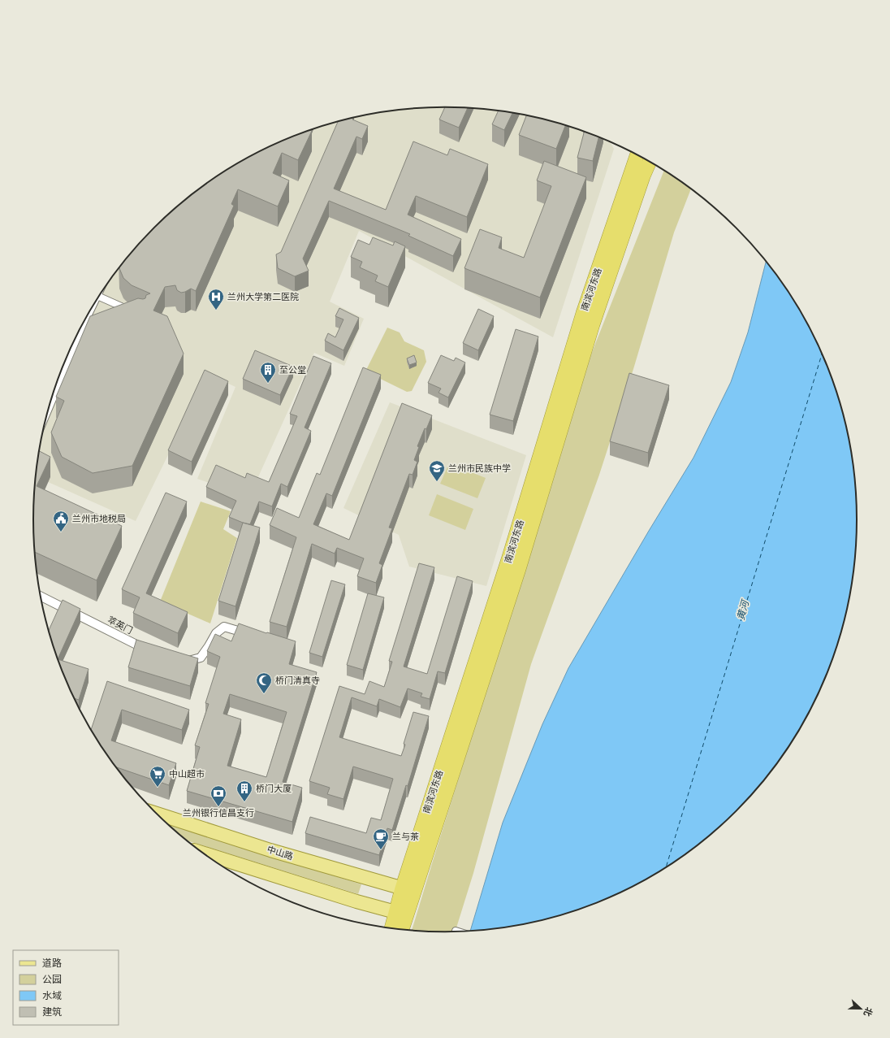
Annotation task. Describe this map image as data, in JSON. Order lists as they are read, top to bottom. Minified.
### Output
{"streets":{"highway":["南滨河东路"],"main road":["中山路"],"street":["萃英门"]},"crossings":[["南滨河东路","中山路"]],"water":["黄河"],"places":{"hospital":["兰州大学第二医院"],"building":["至公堂","桥门大厦"],"school or university":["兰州市民族中学"],"public building":["兰州市地税局"],"mosque":["桥门清真寺"],"supermarket":["中山超市"],"bank":["兰州银行信昌支行"],"cafe":["兰与茶"]},"legend":["道路","公园","水域","建筑"],"north":"right"}
